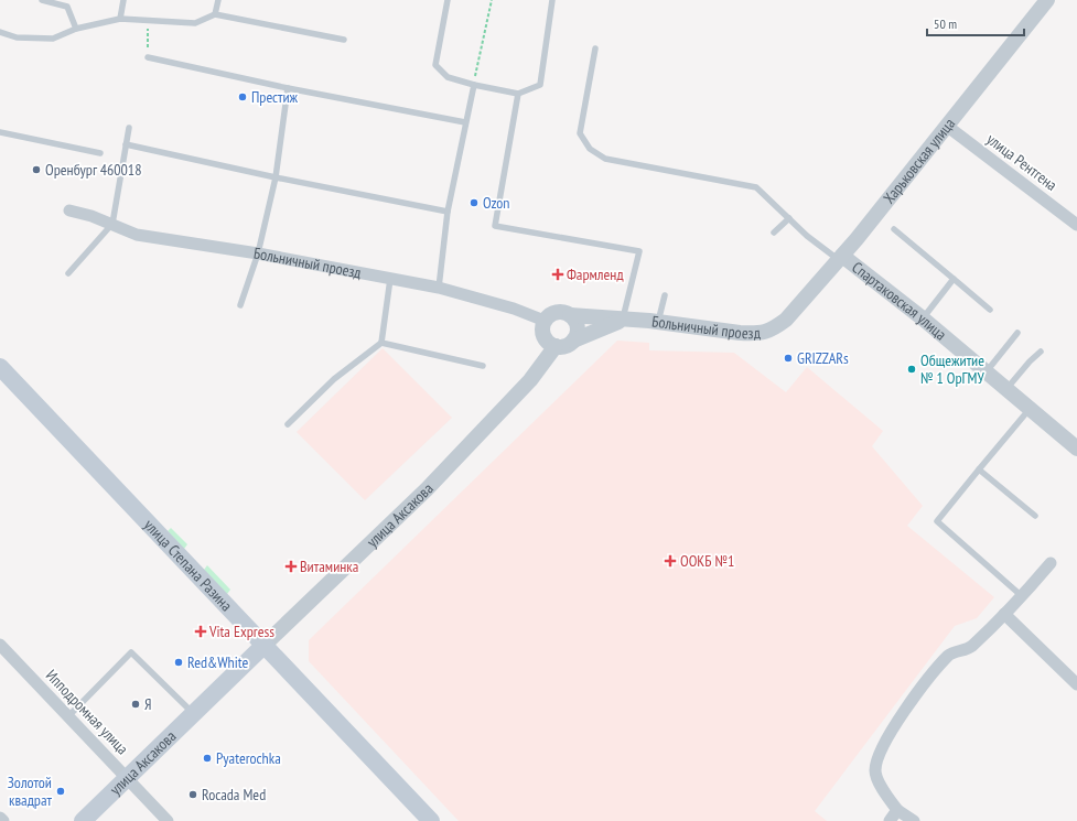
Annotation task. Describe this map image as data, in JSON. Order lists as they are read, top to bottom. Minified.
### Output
{"streets":{"main road":["улица Аксакова","улица Степана Разина"],"street":["Харьковская улица","улица Рентгена","Больничный проезд","Спартаковская улица","Ипподромная улица"]},"crossings":[["Харьковская улица","улица Рентгена"],["Харьковская улица","Больничный проезд"],["Харьковская улица","Спартаковская улица"],["Больничный проезд","улица Аксакова"],["улица Аксакова","улица Степана Разина"],["улица Аксакова","Ипподромная улица"]],"places":{"other":["Престиж","Оренбург 460018","Ozon","GRIZZARs","Общежитие № 1 ОрГМУ","Red&White","Я","Pyaterochka","Золотой квадрат","Rocada Med"],"health":["Фармленд","ООКБ №1","Витаминка","Vita Express"]},"scale_bar":"50 m"}
